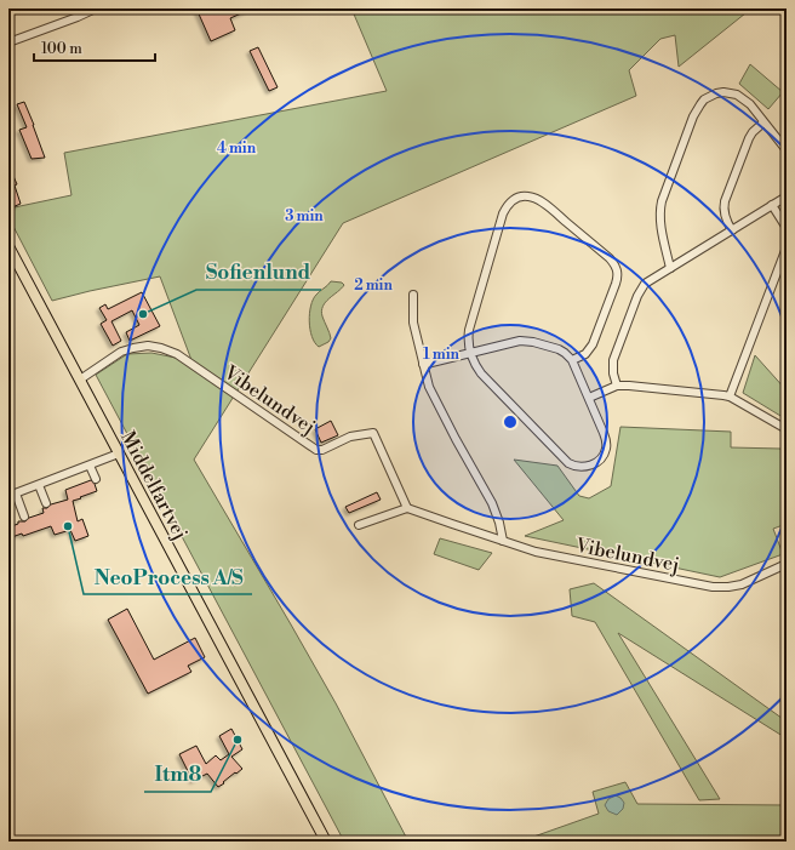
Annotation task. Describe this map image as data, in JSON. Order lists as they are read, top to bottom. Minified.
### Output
{"streets":{"main road":["Middelfartvej"],"street":["Vibelundvej"]},"crossings":[["Vibelundvej","Middelfartvej"]],"places":["Sofienlund","NeoProcess A/S","Itm8"],"scale_bar":"100 m","rings":["4 min","3 min","2 min","1 min"]}
